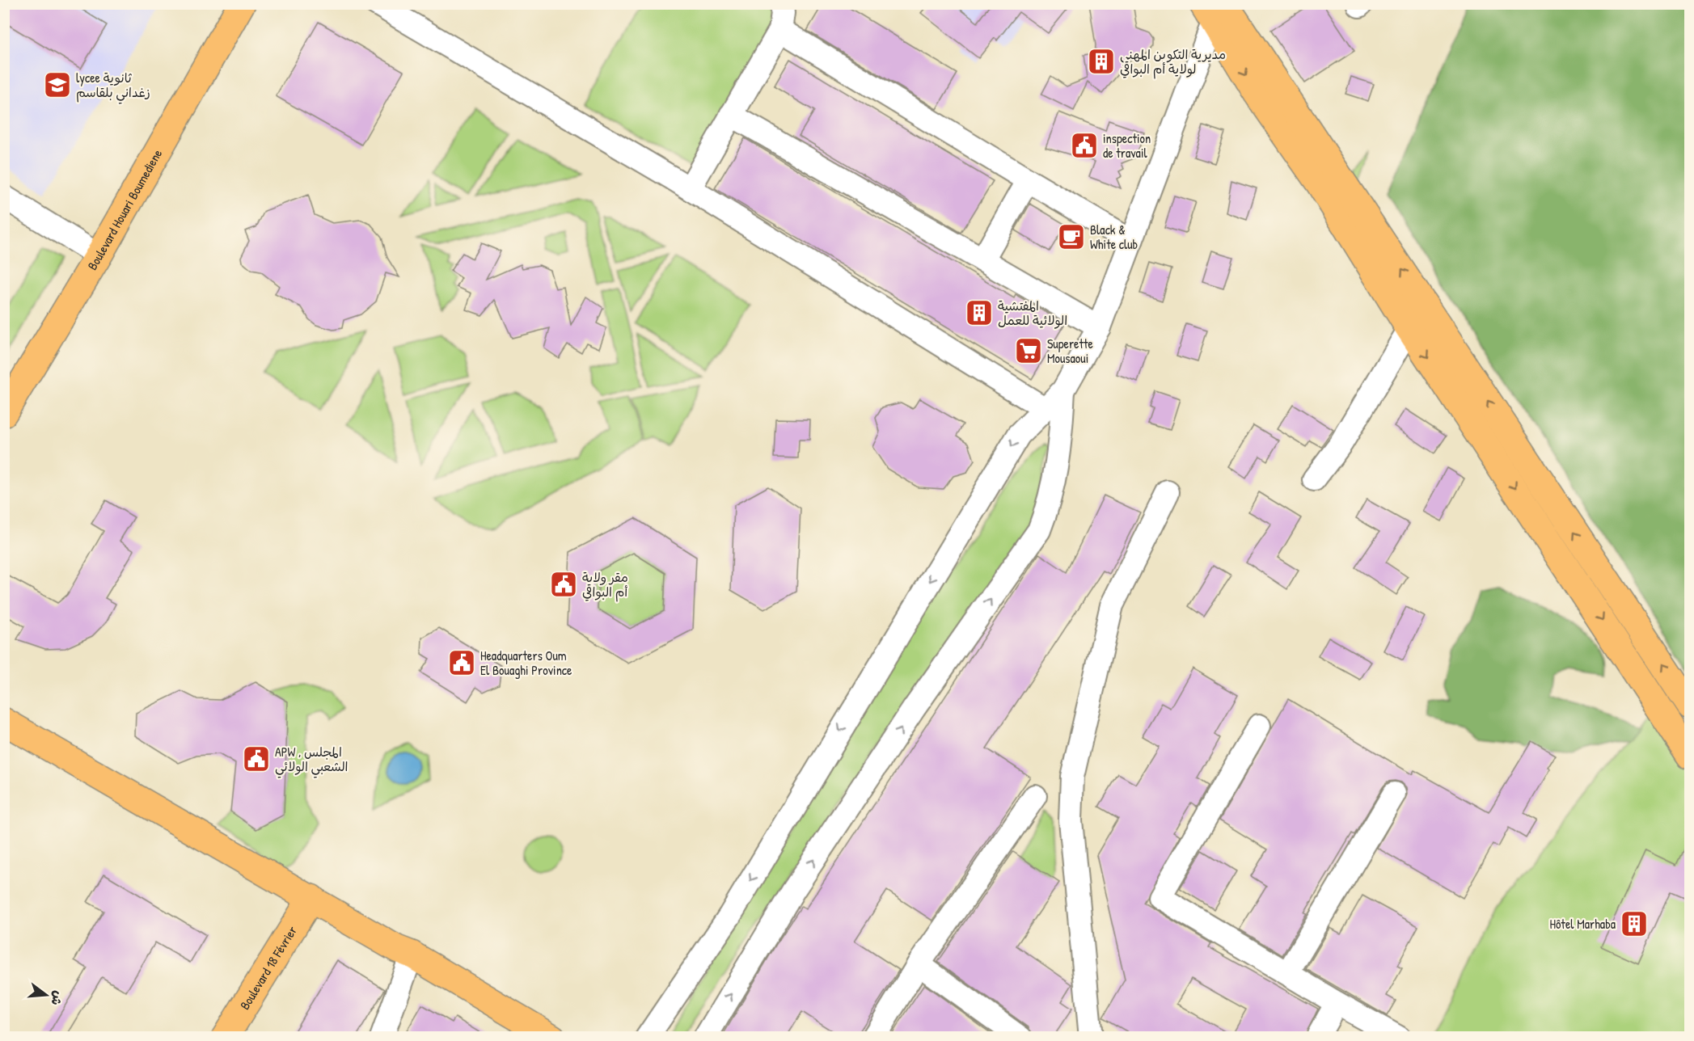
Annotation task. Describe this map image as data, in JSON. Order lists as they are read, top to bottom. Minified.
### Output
{"streets":{"main road":["Boulevard Houari Boumediene","Boulevard 18 Février"]},"places":{"building":["مديرية التكوين المهني لولاية أم البواقي","المفتشية الولائية للعمل","Hôtel Marhaba"],"school or university":["lycee ثانوية زغداني بلقاسم"],"public building":["inspection de travail","مقر ولاية أم البواقي","Headquarters Oum El Bouaghi Province","APW , المجلس الشعبي الولائي"],"cafe":["Black & White club"],"supermarket":["Superette Mousaoui"]},"north":"right"}
